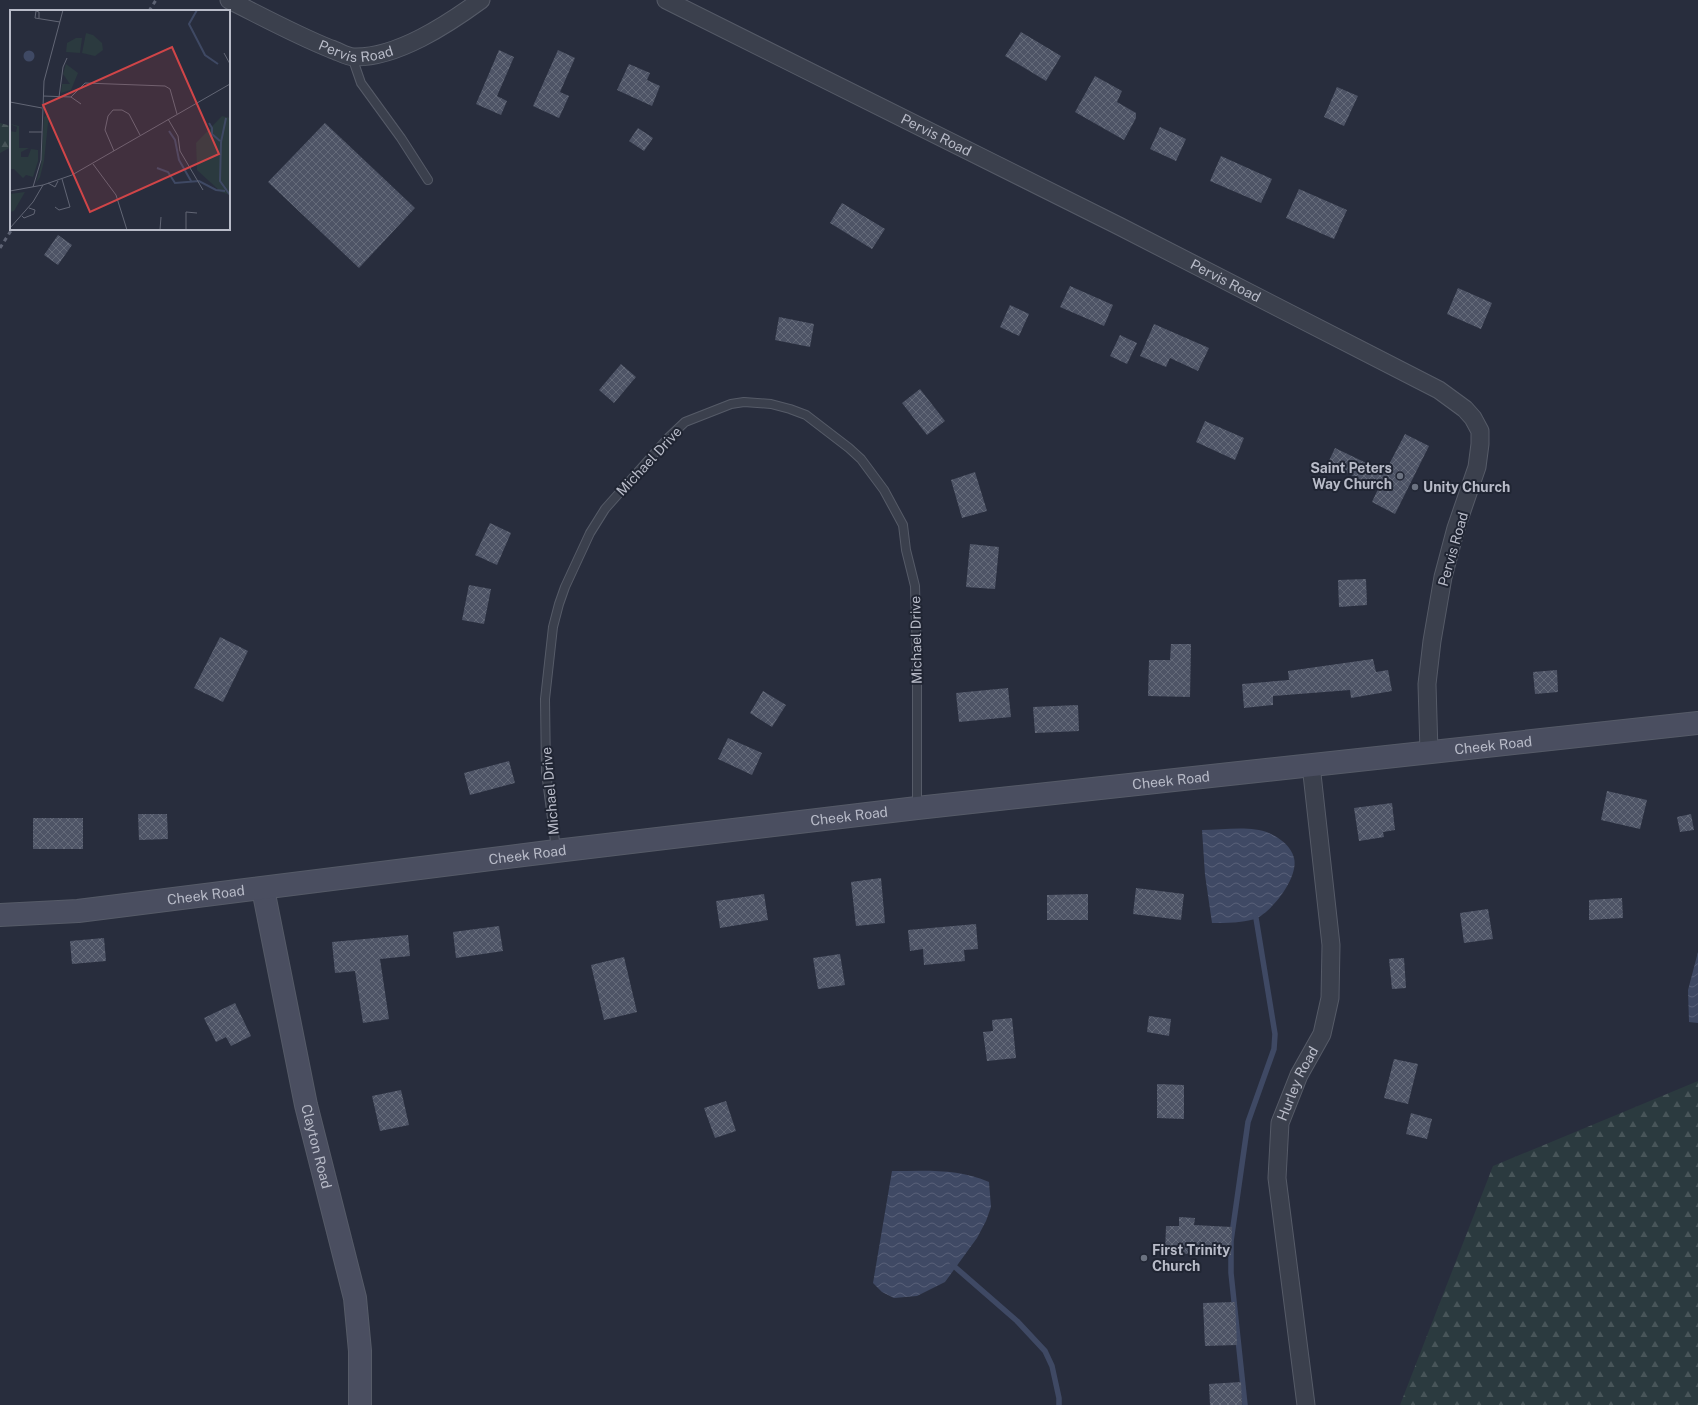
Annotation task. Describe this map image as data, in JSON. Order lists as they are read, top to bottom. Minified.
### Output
{"streets":{"street":["Pervis Road","Cheek Road","Hurley Road","Clayton Road"],"lane":["Michael Drive"]},"crossings":[["Pervis Road","Cheek Road"],["Michael Drive","Cheek Road"],["Cheek Road","Hurley Road"],["Cheek Road","Clayton Road"]],"places":["Saint Peters Way Church","Unity Church","First Trinity Church"]}
